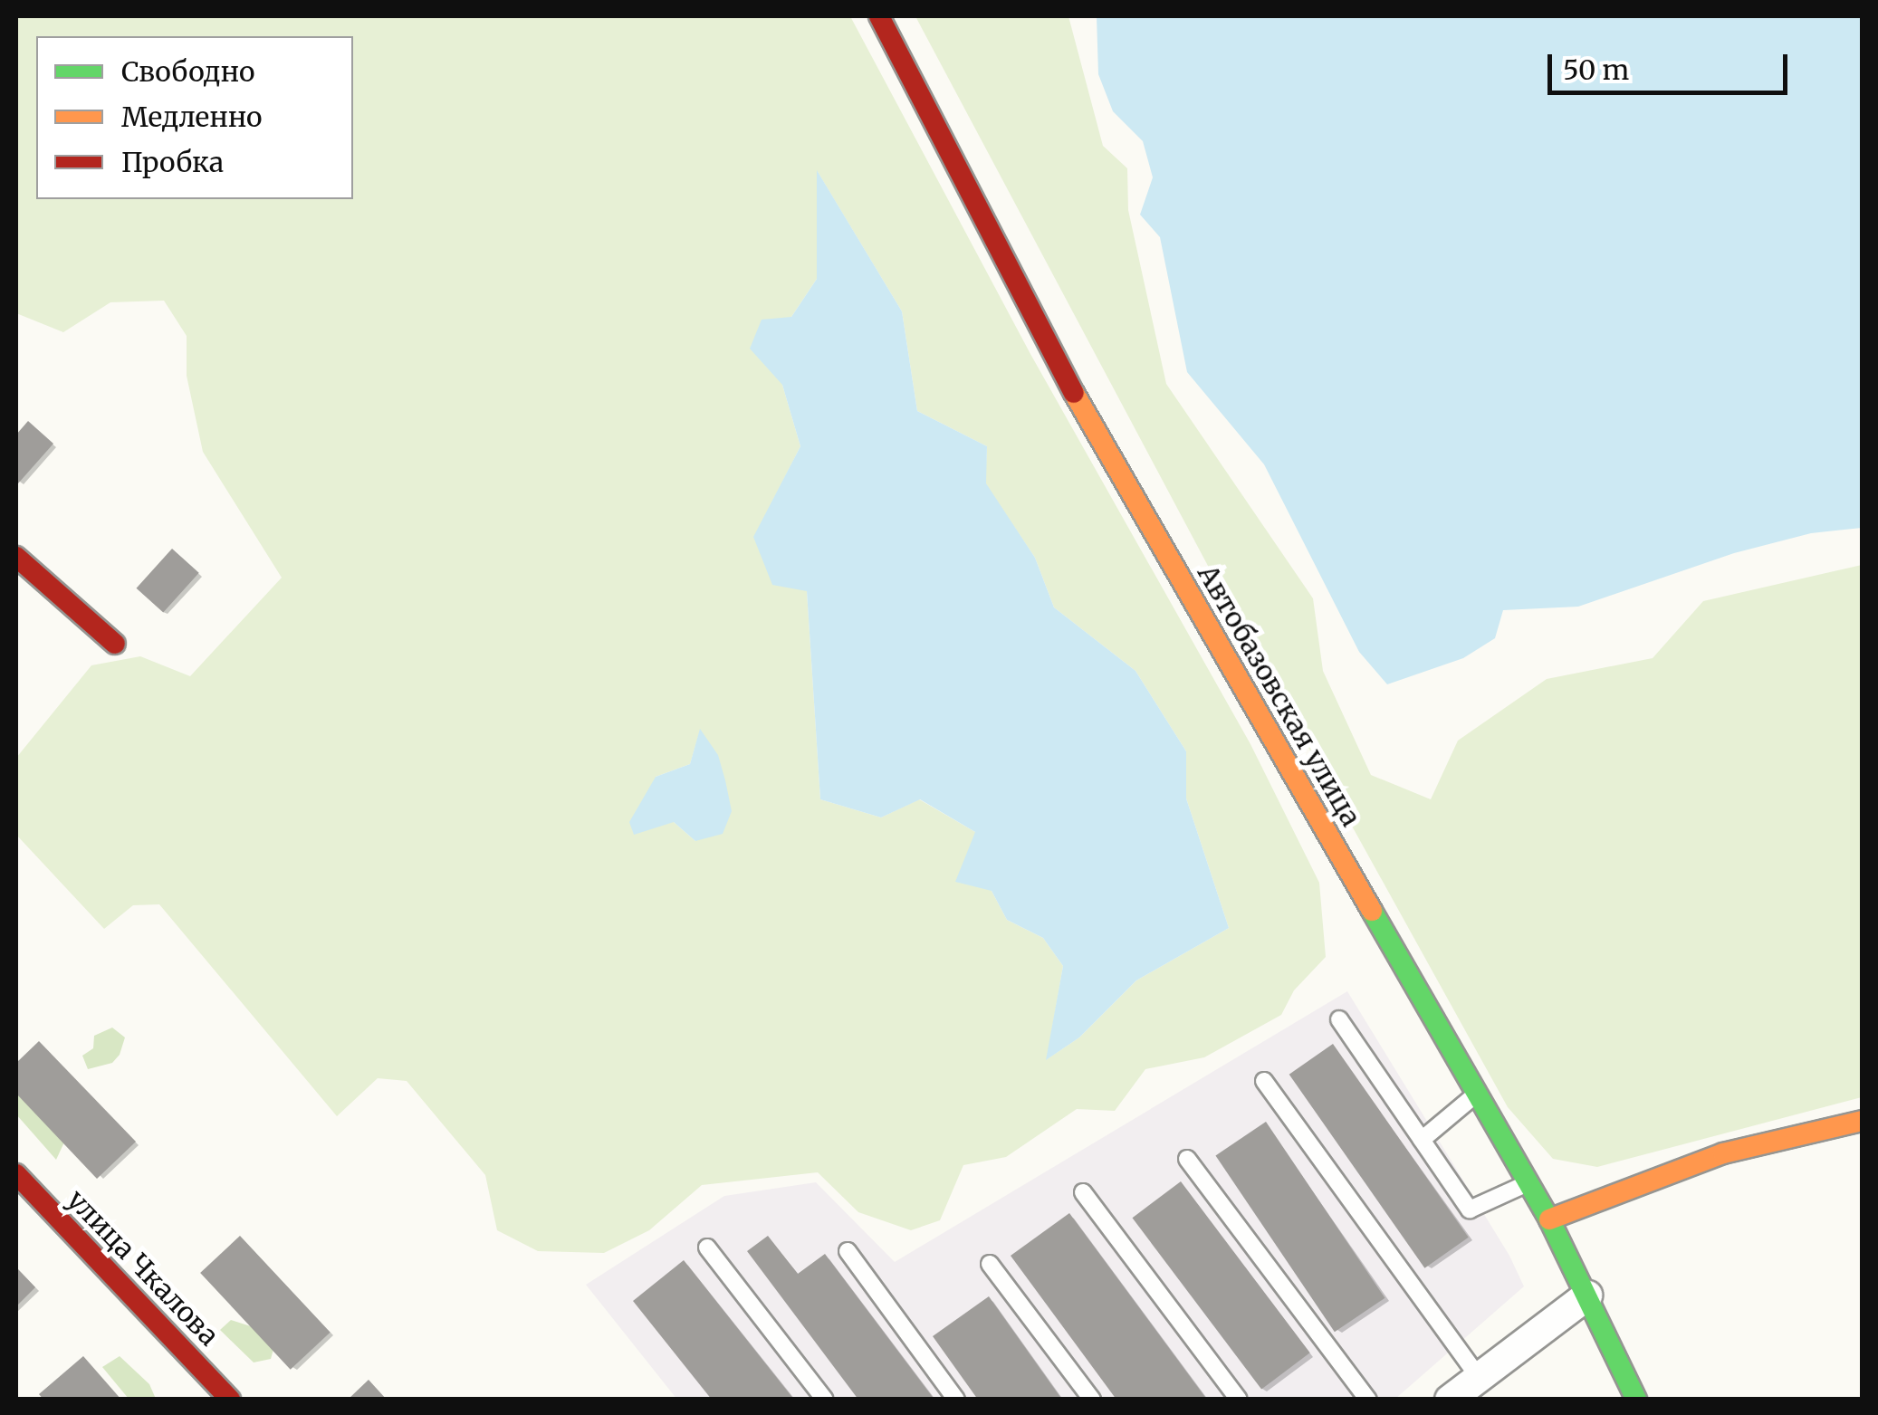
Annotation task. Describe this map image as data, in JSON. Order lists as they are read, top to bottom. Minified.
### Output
{"streets":{"street":["Автобазовская улица","улица Чкалова"]},"legend":["Свободно","Медленно","Пробка"],"scale_bar":"50 m"}
